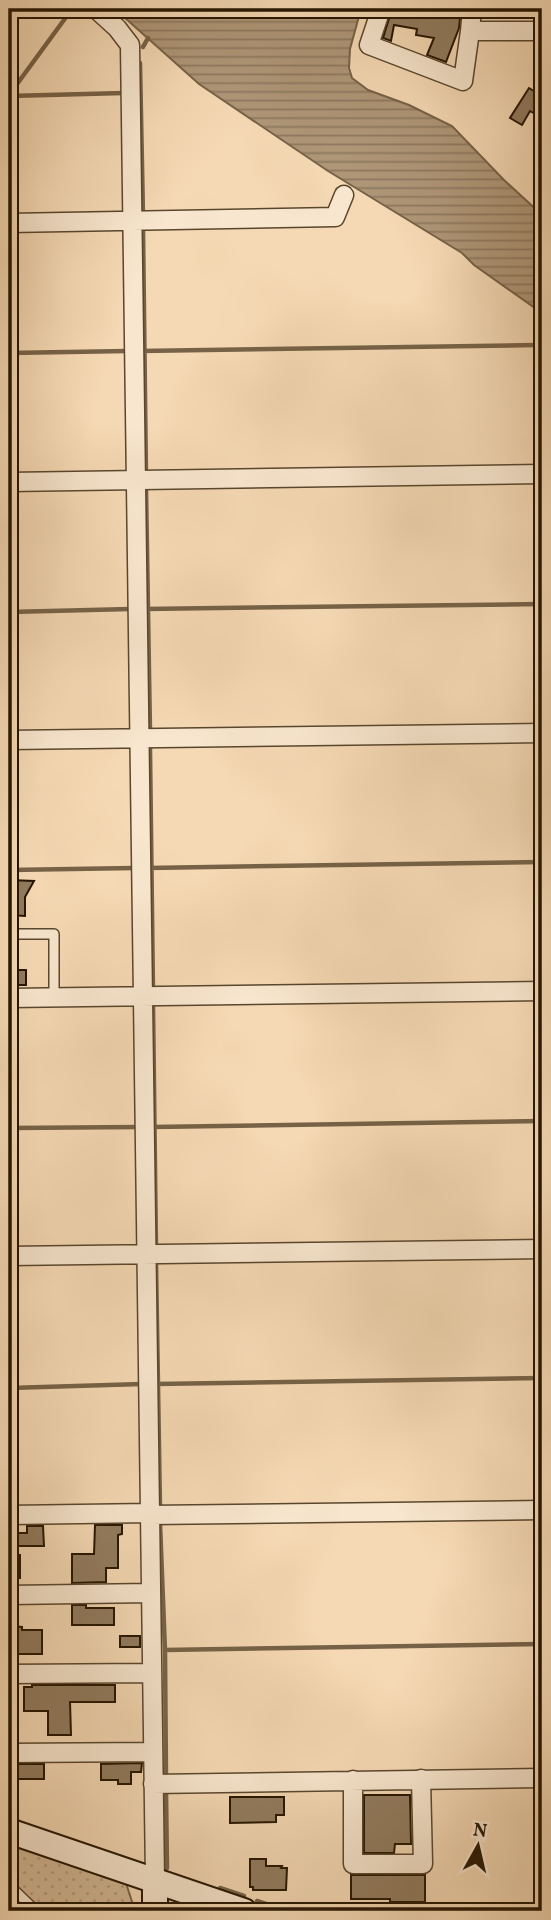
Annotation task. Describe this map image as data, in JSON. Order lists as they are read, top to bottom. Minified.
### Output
{"north":"top"}
